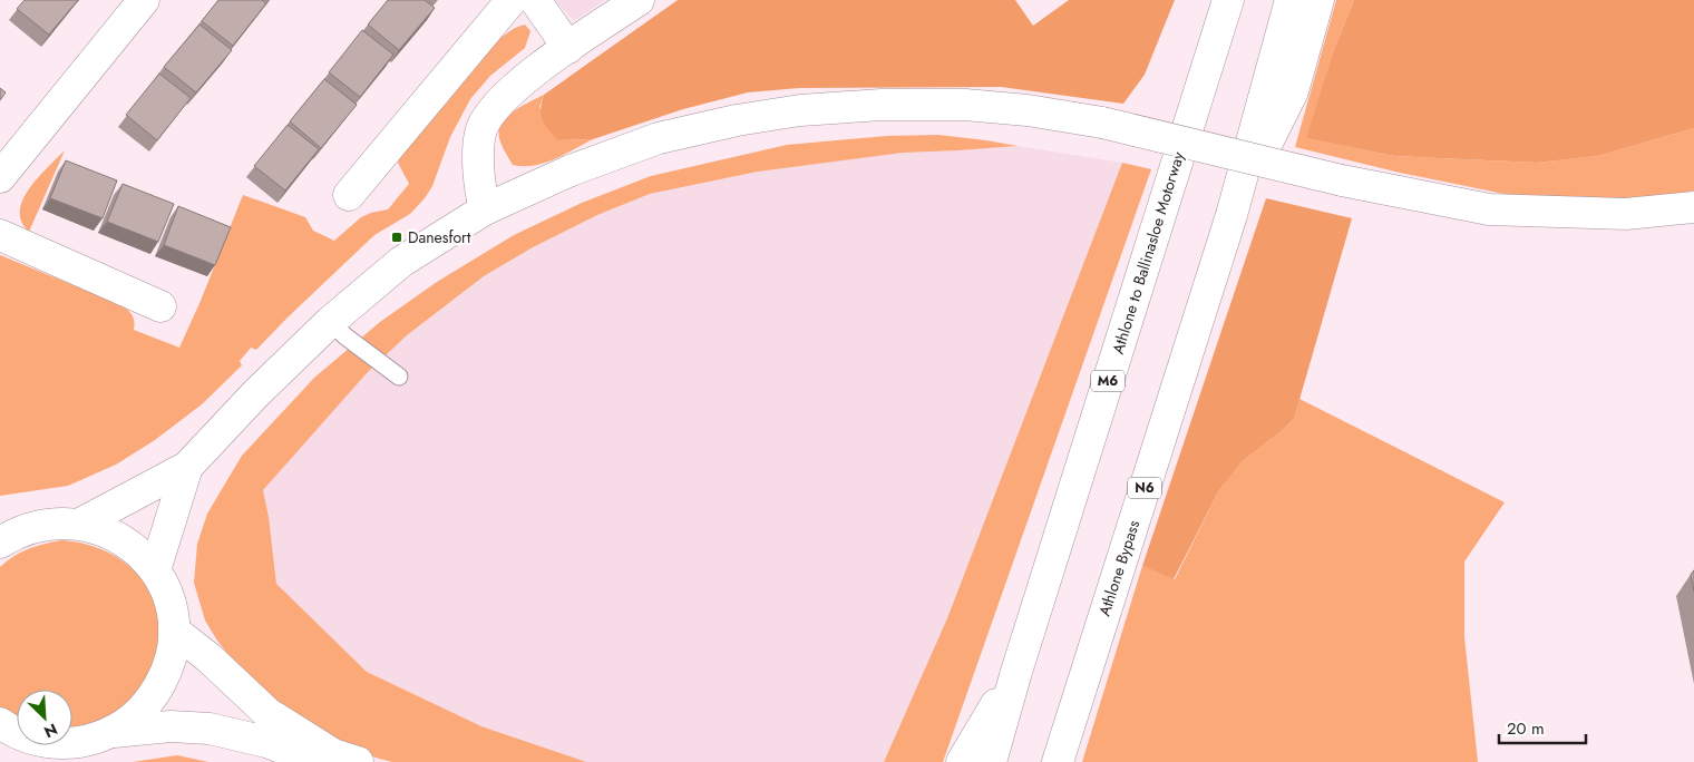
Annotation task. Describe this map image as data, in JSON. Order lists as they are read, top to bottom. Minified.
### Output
{"streets":{"main road":["Athlone to Ballinasloe Motorway","M6","N6","Athlone Bypass"]},"places":{"transit":["Danesfort"]},"scale_bar":"20 m","north":"bottom right"}
